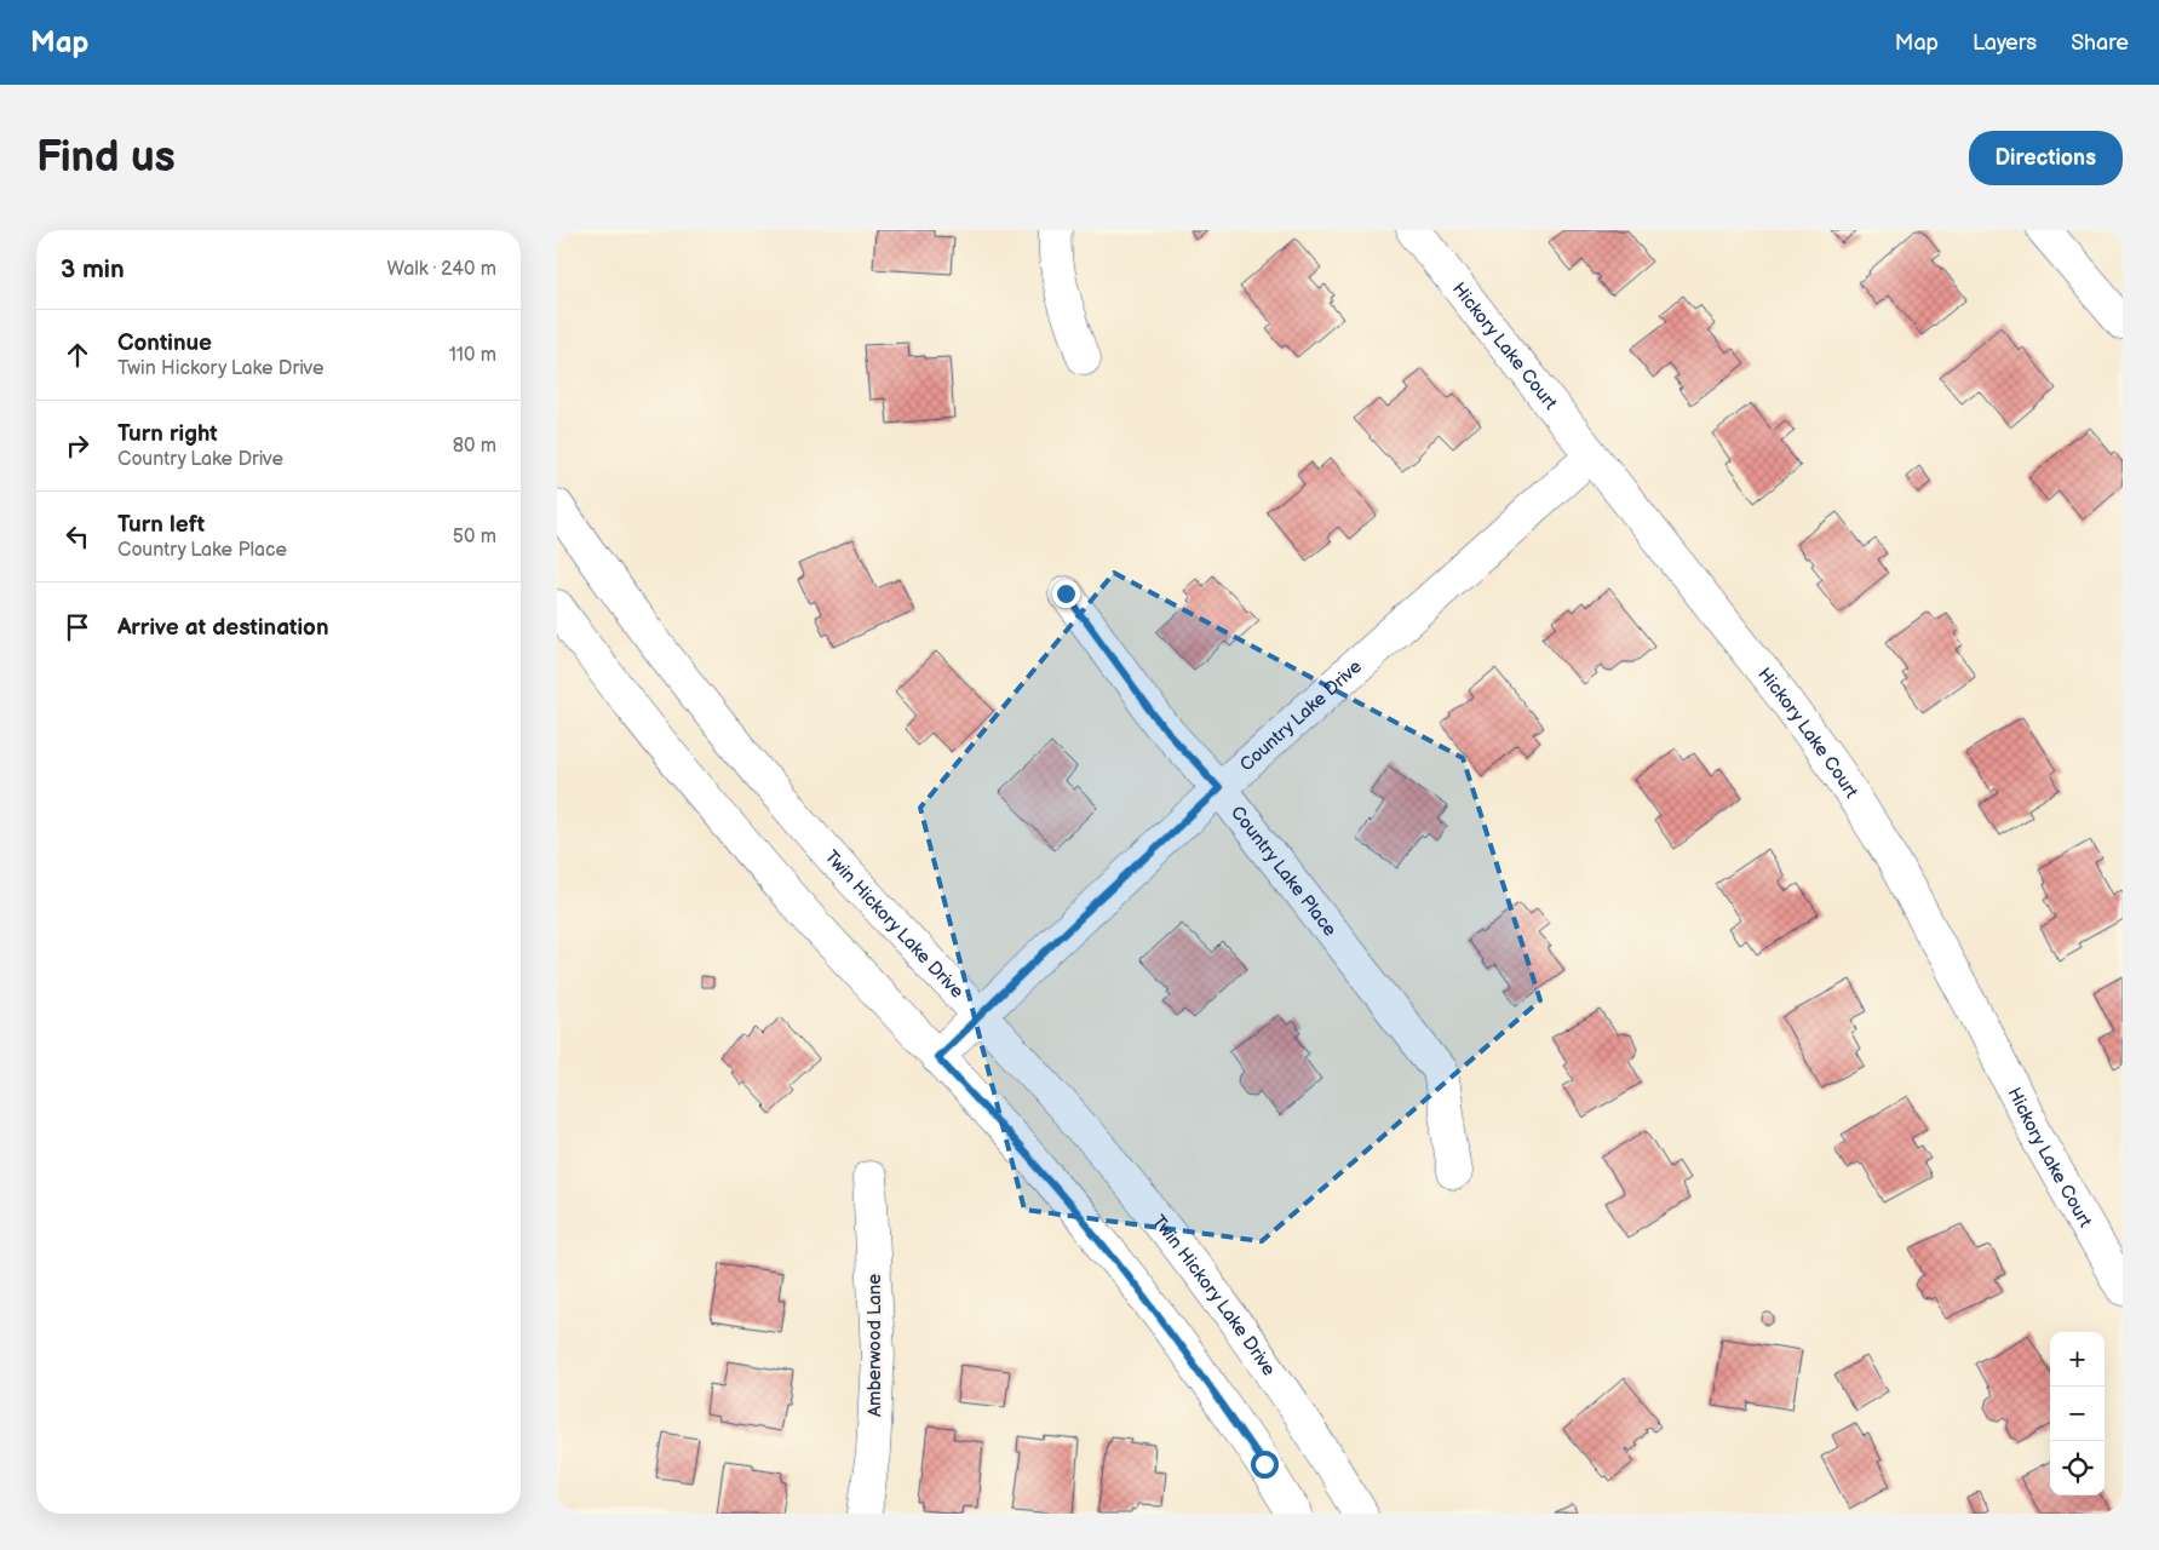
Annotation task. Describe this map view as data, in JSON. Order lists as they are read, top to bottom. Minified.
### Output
{"streets":{"street":["Hickory Lake Court","Country Lake Drive","Country Lake Place","Twin Hickory Lake Drive","Amberwood Lane"]},"crossings":[["Hickory Lake Court","Country Lake Drive"],["Country Lake Drive","Country Lake Place"],["Country Lake Drive","Twin Hickory Lake Drive"]],"page":{"header":"Map","nav":["Map","Layers","Share"],"buttons":"Directions","title":"Find us","heading":["3 min","Walk · 240 m"],"list":[["Continue","Twin Hickory Lake Drive","110 m"],["Turn right","Country Lake Drive","80 m"],["Turn left","Country Lake Place","50 m"],"Arrive at destination"],"map_buttons":["+","−"]}}
